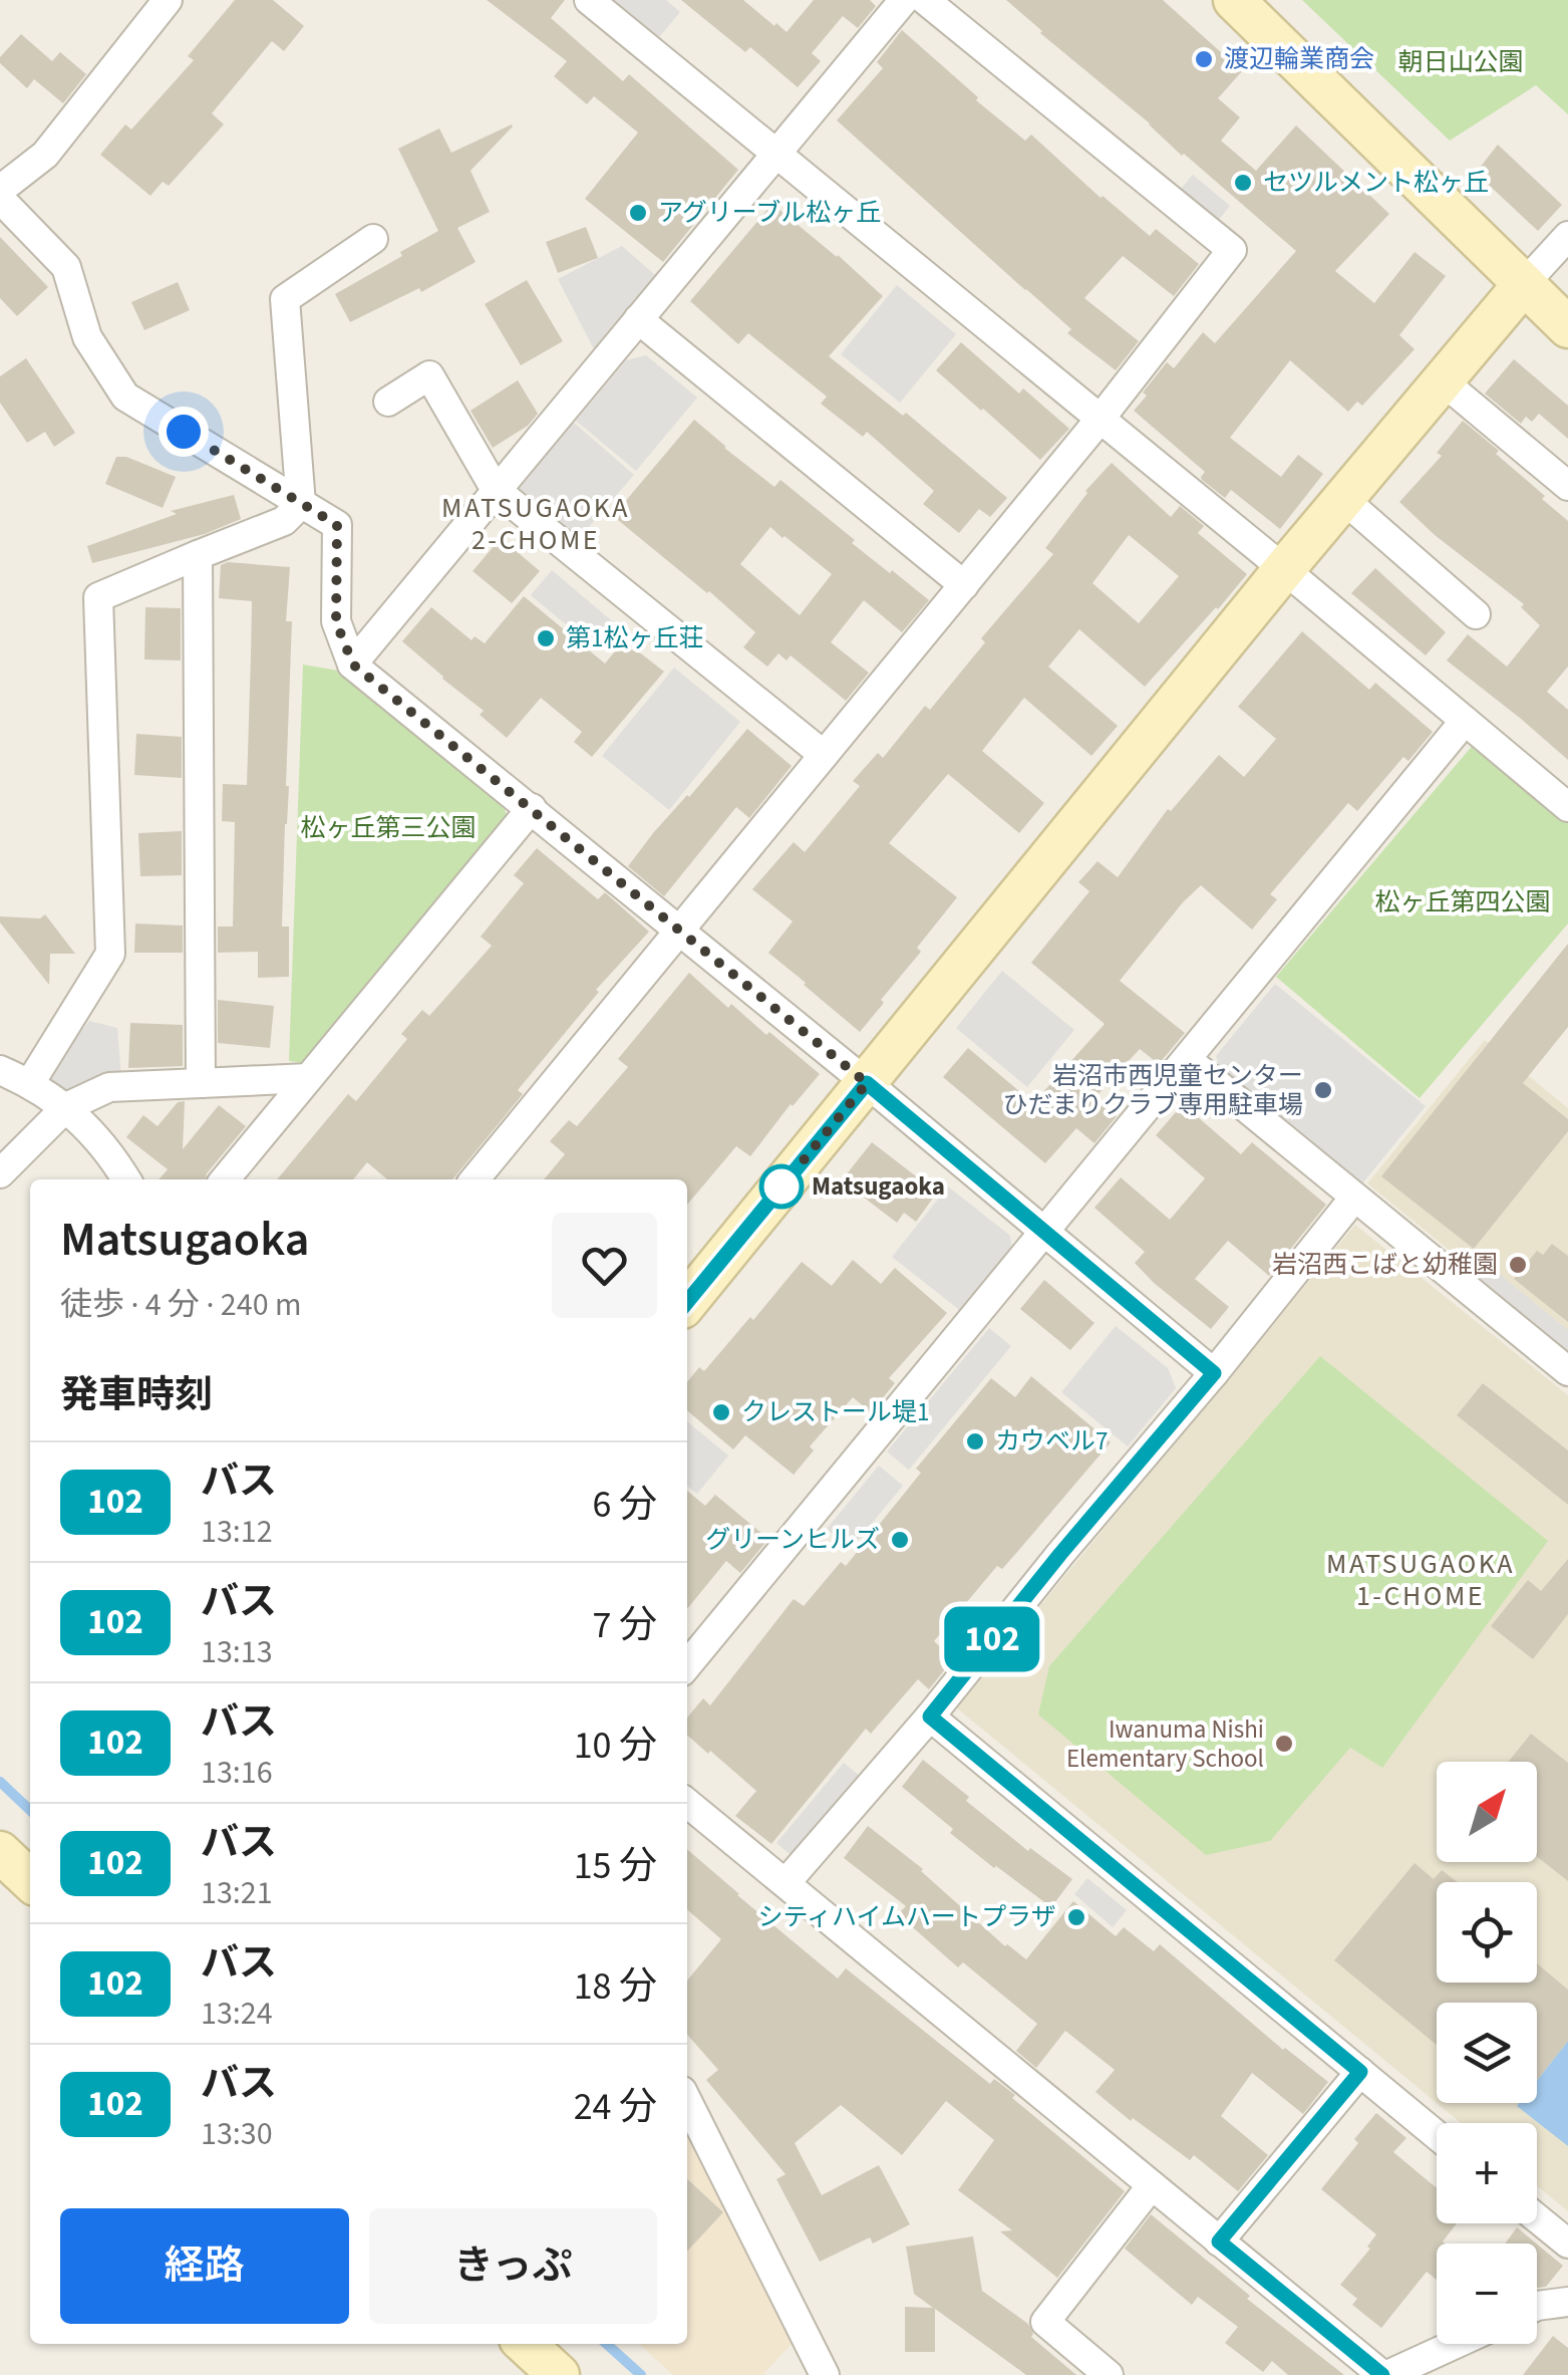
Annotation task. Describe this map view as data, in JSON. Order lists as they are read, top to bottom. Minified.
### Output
{"districts":["MATSUGAOKA 2-CHOME","MATSUGAOKA 1-CHOME"],"parks":["朝日山公園","松ヶ丘第三公園","松ヶ丘第四公園"],"places":["渡辺輪業商会","セツルメント松ヶ丘","アグリーブル松ヶ丘","第1松ヶ丘荘","岩沼市西児童センター ひだまりクラブ専用駐車場","Matsugaoka","岩沼西こばと幼稚園","クレストール堤1","カウベル7","グリーンヒルズ","Iwanuma Nishi Elementary School","シティハイムハートプラザ"],"lines":["bus line 102"],"north":"top right","page":{"on_map":"102","heading":[["Matsugaoka","徒歩 · 4 分 · 240 m"],"発車時刻"],"list":[{"mark":"102","name":"バス","note":"13:12","value":"6 分"},{"mark":"102","name":"バス","note":"13:13","value":"7 分"},{"mark":"102","name":"バス","note":"13:16","value":"10 分"},{"mark":"102","name":"バス","note":"13:21","value":"15 分"},{"mark":"102","name":"バス","note":"13:24","value":"18 分"},{"mark":"102","name":"バス","note":"13:30","value":"24 分"}],"map_buttons":["+","−"],"buttons":["経路","きっぷ"]}}
